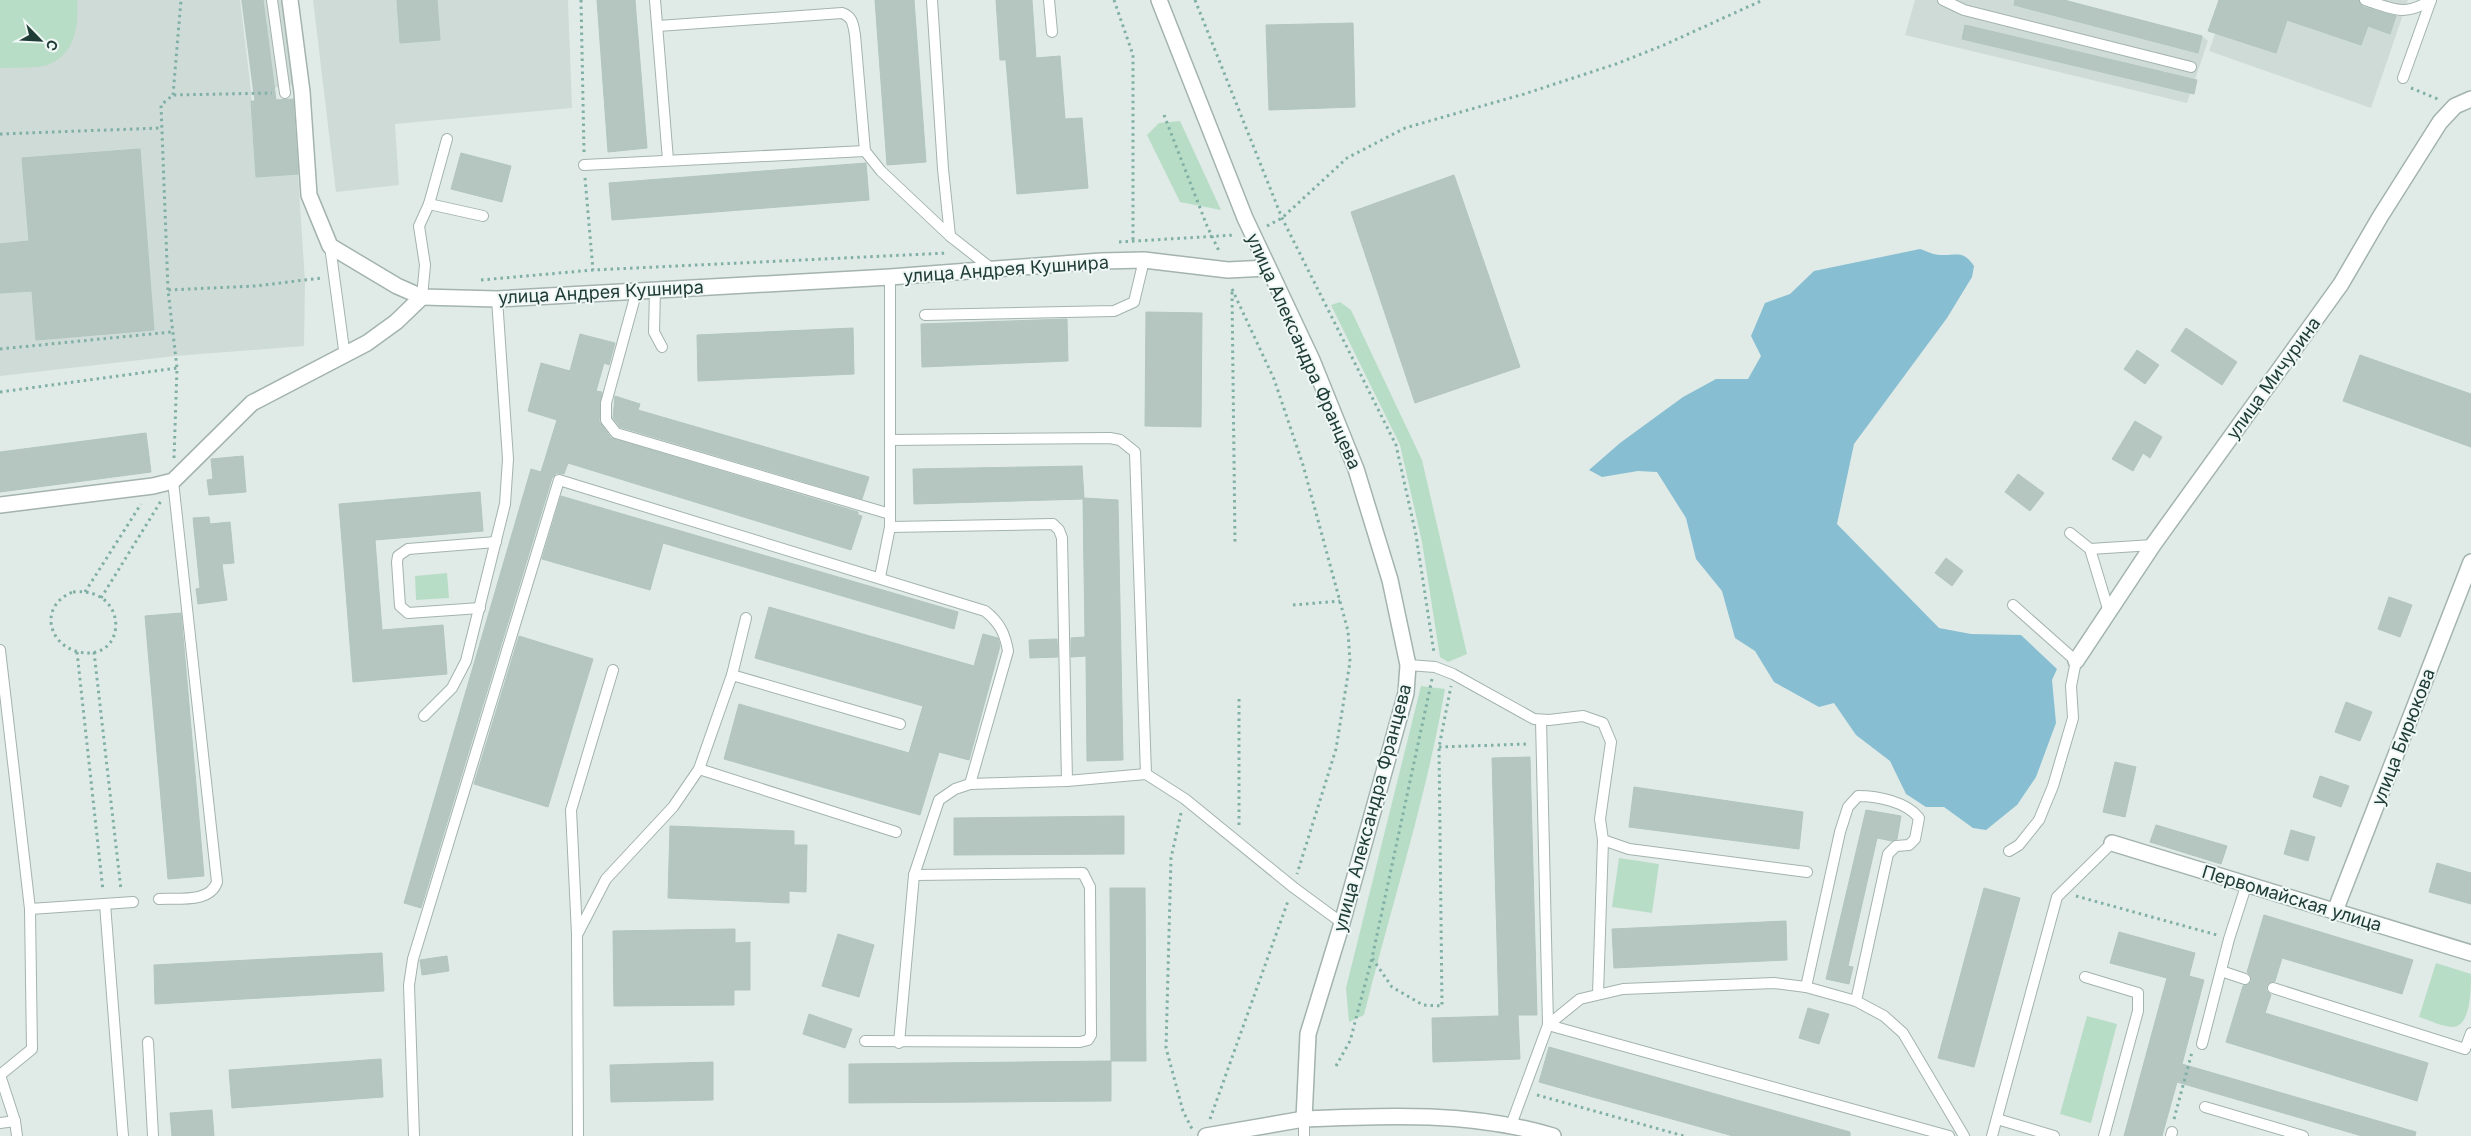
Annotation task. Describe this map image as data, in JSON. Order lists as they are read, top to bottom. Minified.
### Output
{"streets":{"street":["улица Андрея Кушнира","улица Александра Францева","улица Мичурина","улица Бирюкова","Первомайская улица"]},"crossings":[["улица Андрея Кушнира","улица Александра Францева"],["улица Бирюкова","Первомайская улица"]],"north":"bottom right"}
